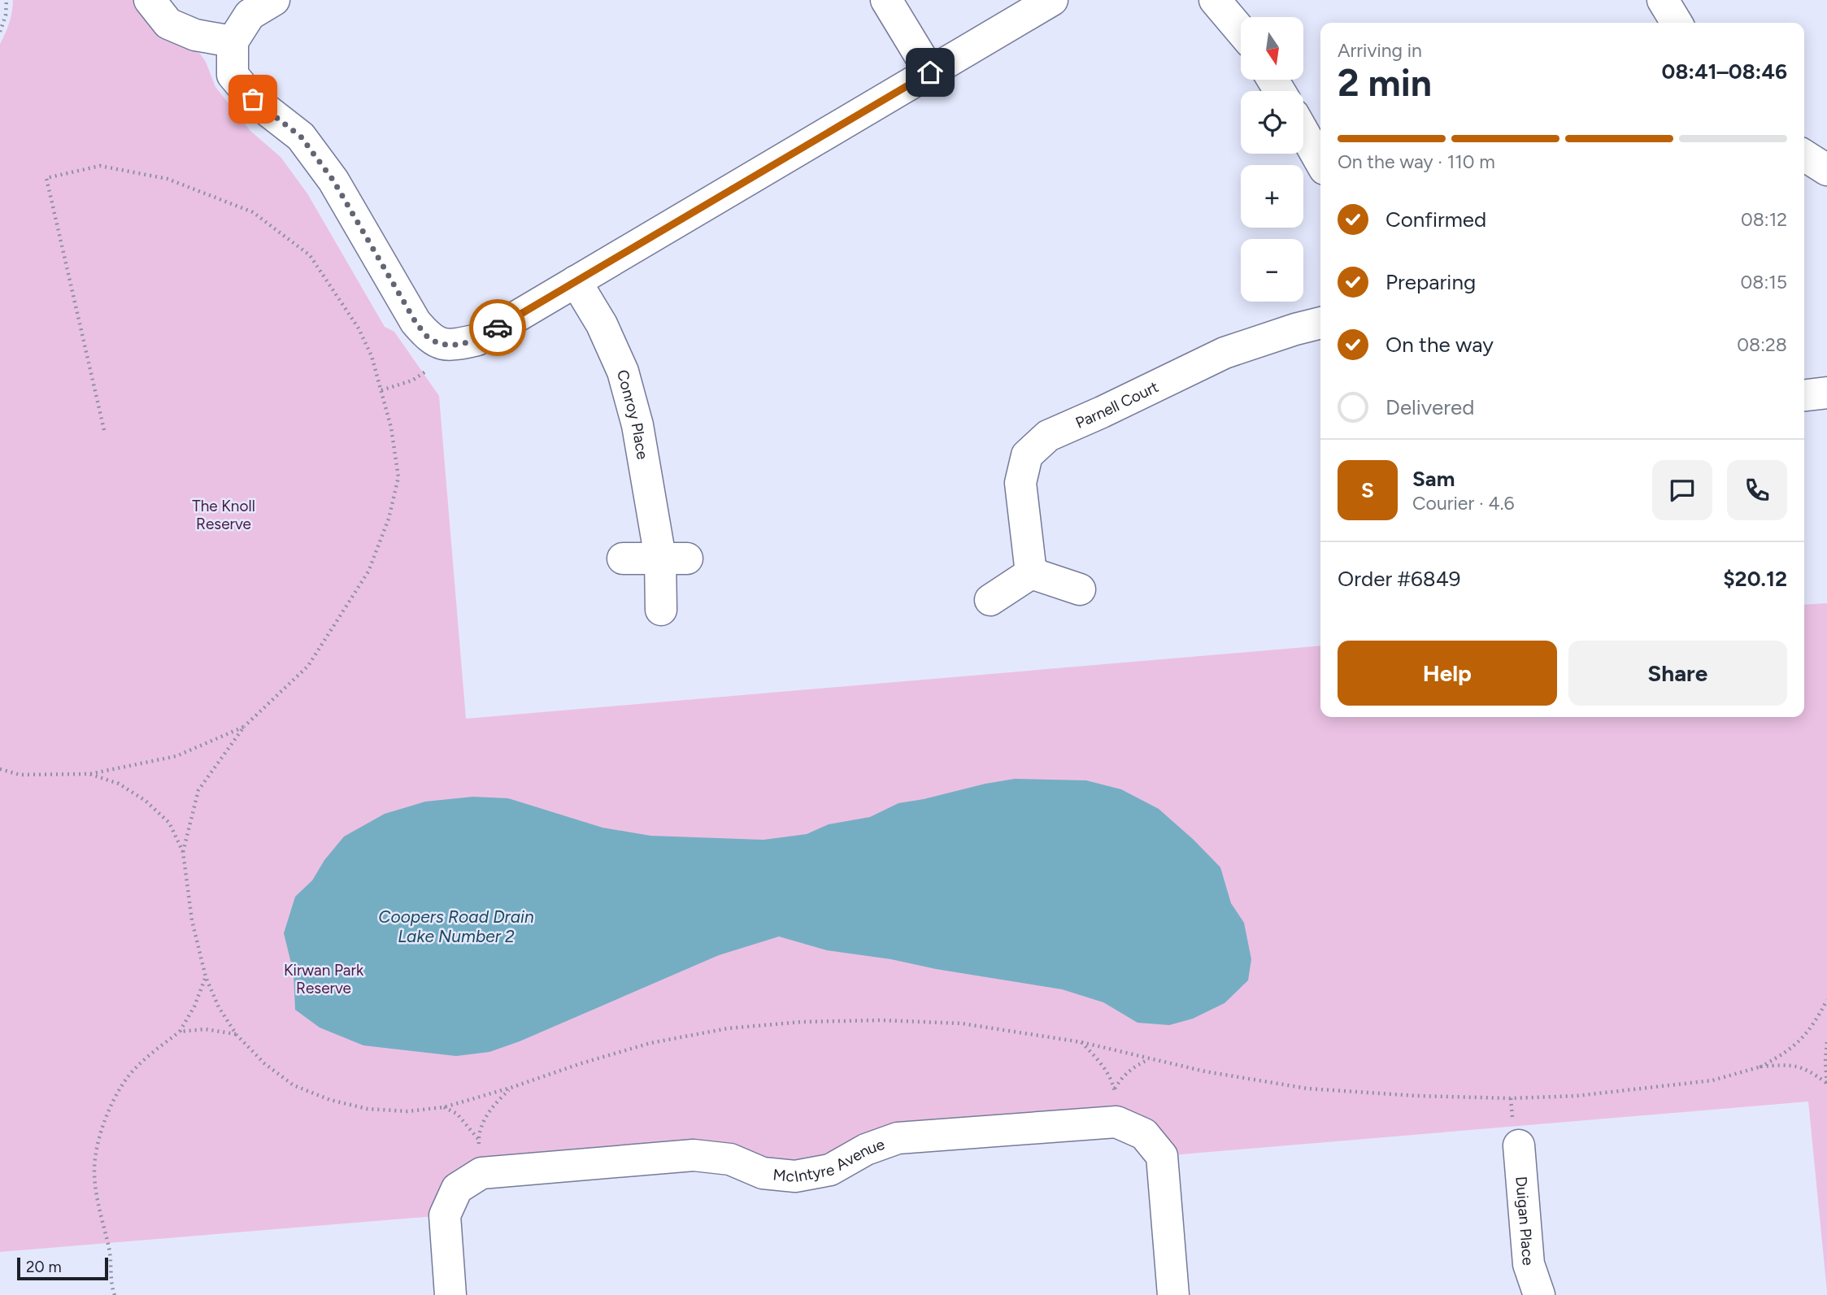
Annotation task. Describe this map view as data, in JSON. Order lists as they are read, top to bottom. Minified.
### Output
{"streets":{"street":["Parnell Court","Conroy Place","McIntyre Avenue","Duigan Place"]},"water":["Coopers Road Drain Lake Number 2"],"parks":["The Knoll Reserve","Kirwan Park Reserve"],"scale_bar":"20 m","north":"bottom","page":{"map_buttons":["+","−"],"heading":["2 min","Arriving in","08:41–08:46"],"panel":["Sam","Courier · 4.6","Order #6849","$20.12"],"bar":"On the way · 110 m","list":[["Confirmed","08:12"],["Preparing","08:15"],["On the way","08:28"],"Delivered"],"round":"S","buttons":["Help","Share"],"scale":"20 m"}}
